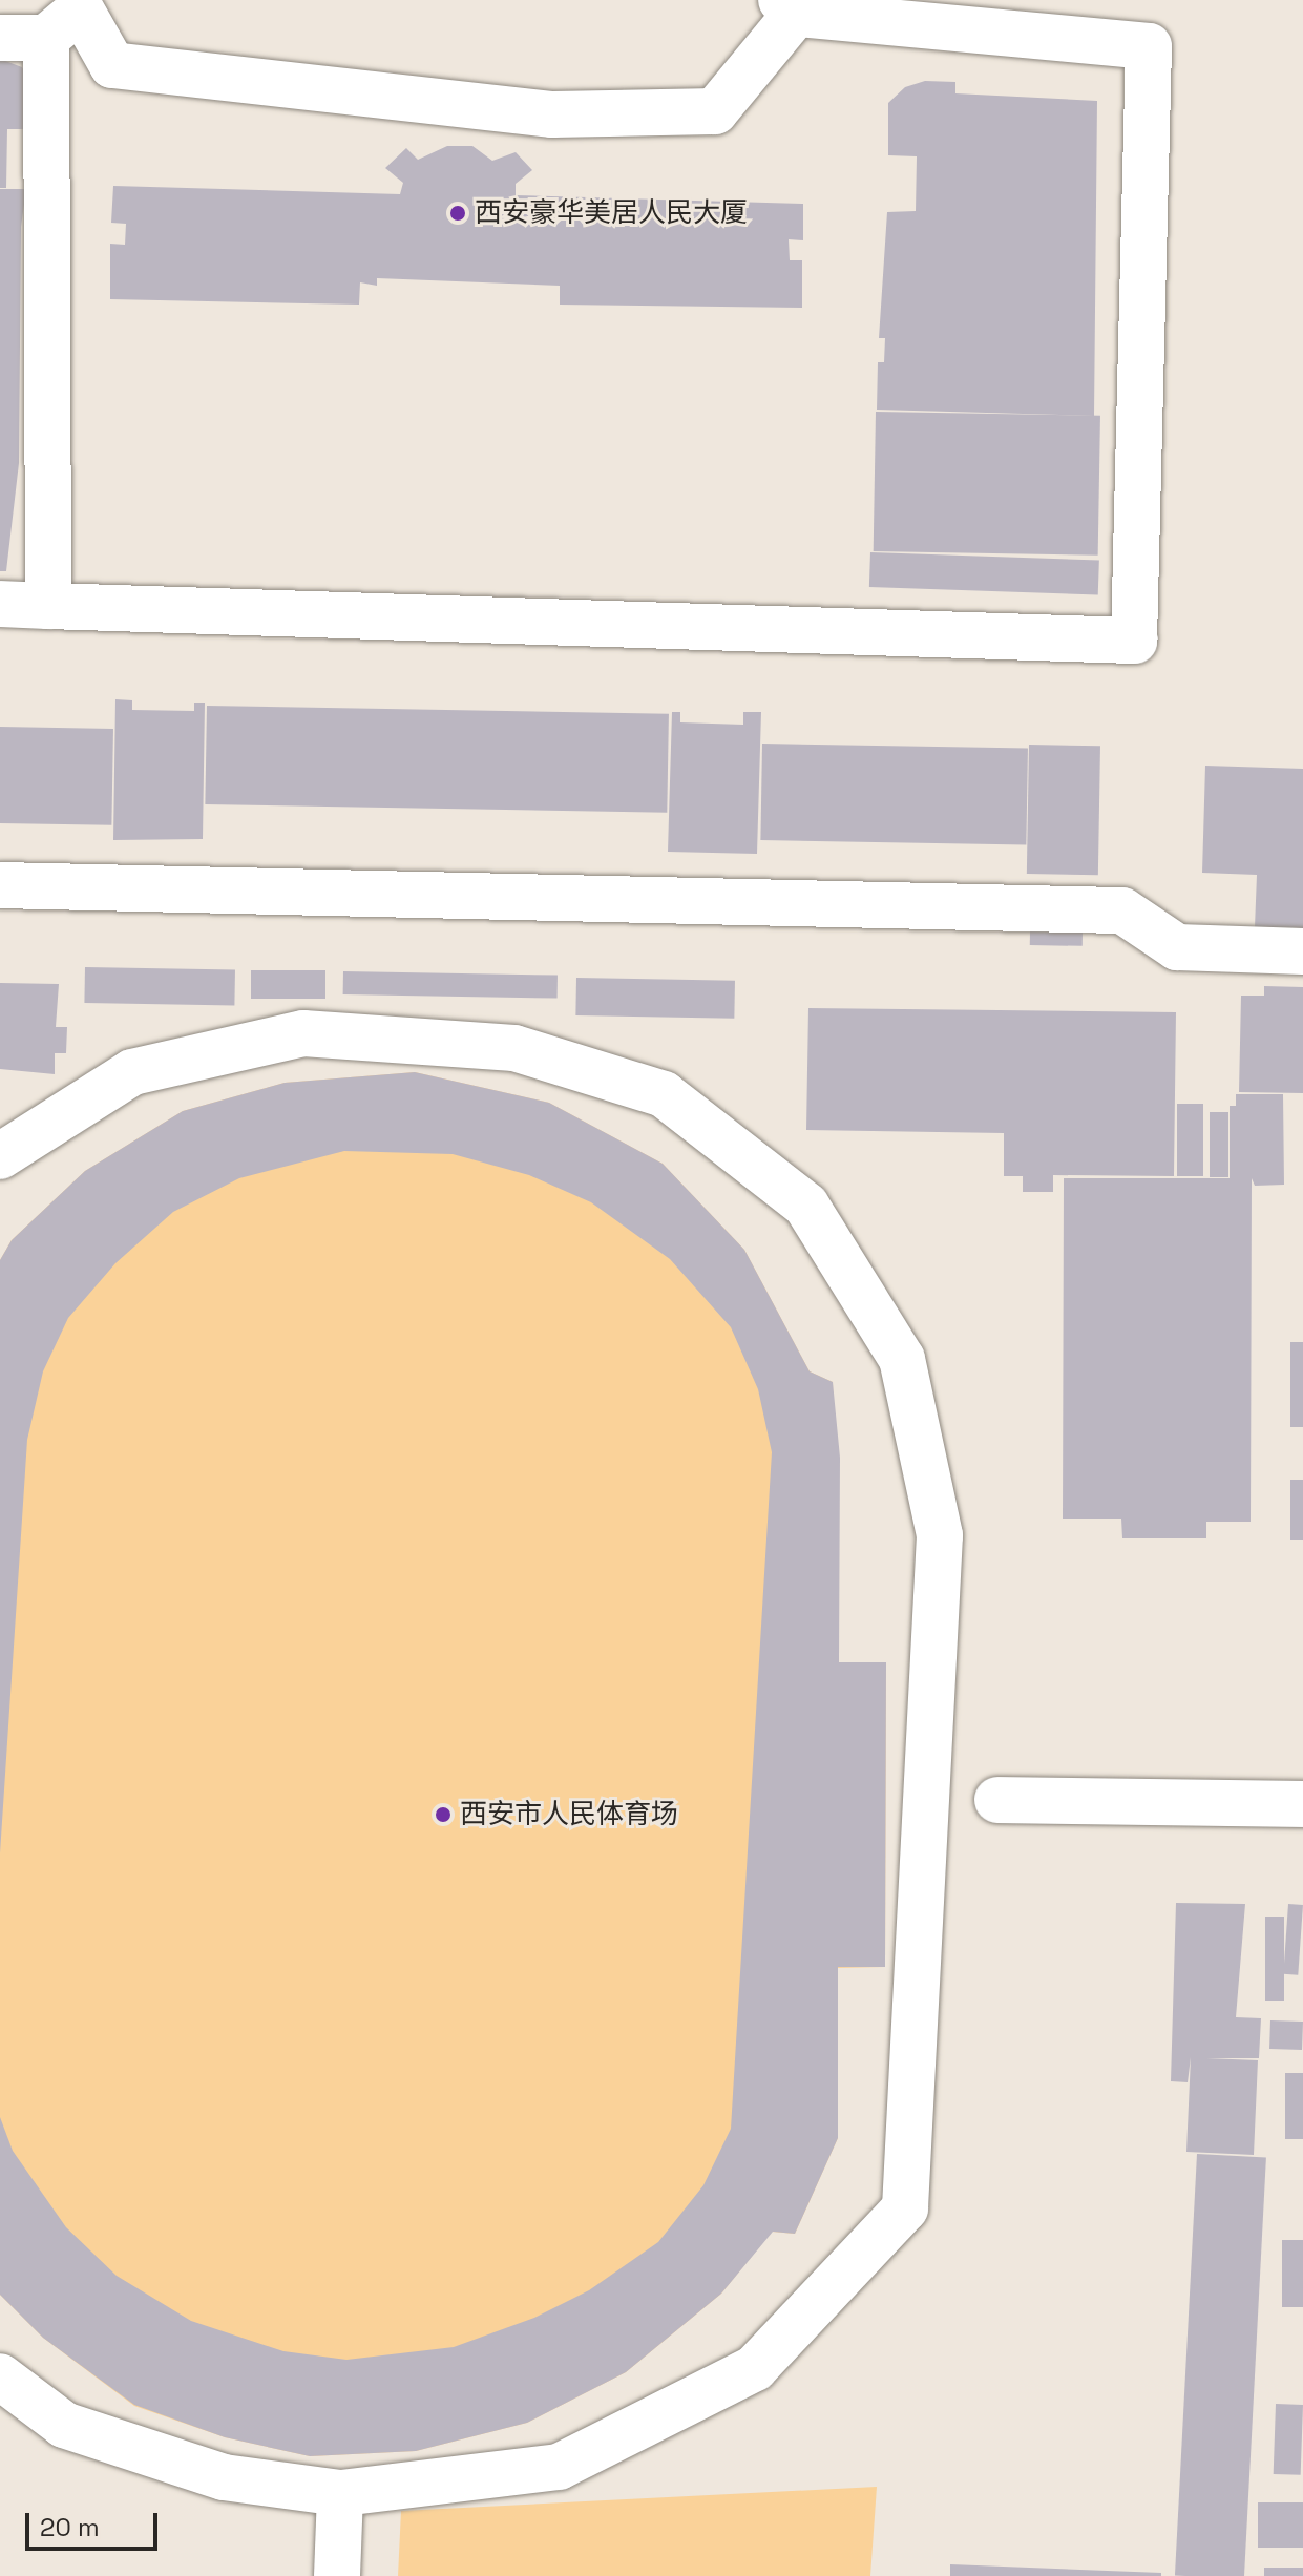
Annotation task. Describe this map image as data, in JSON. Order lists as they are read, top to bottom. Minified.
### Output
{"places":["西安豪华美居人民大厦","西安市人民体育场"],"scale_bar":"20 m"}
